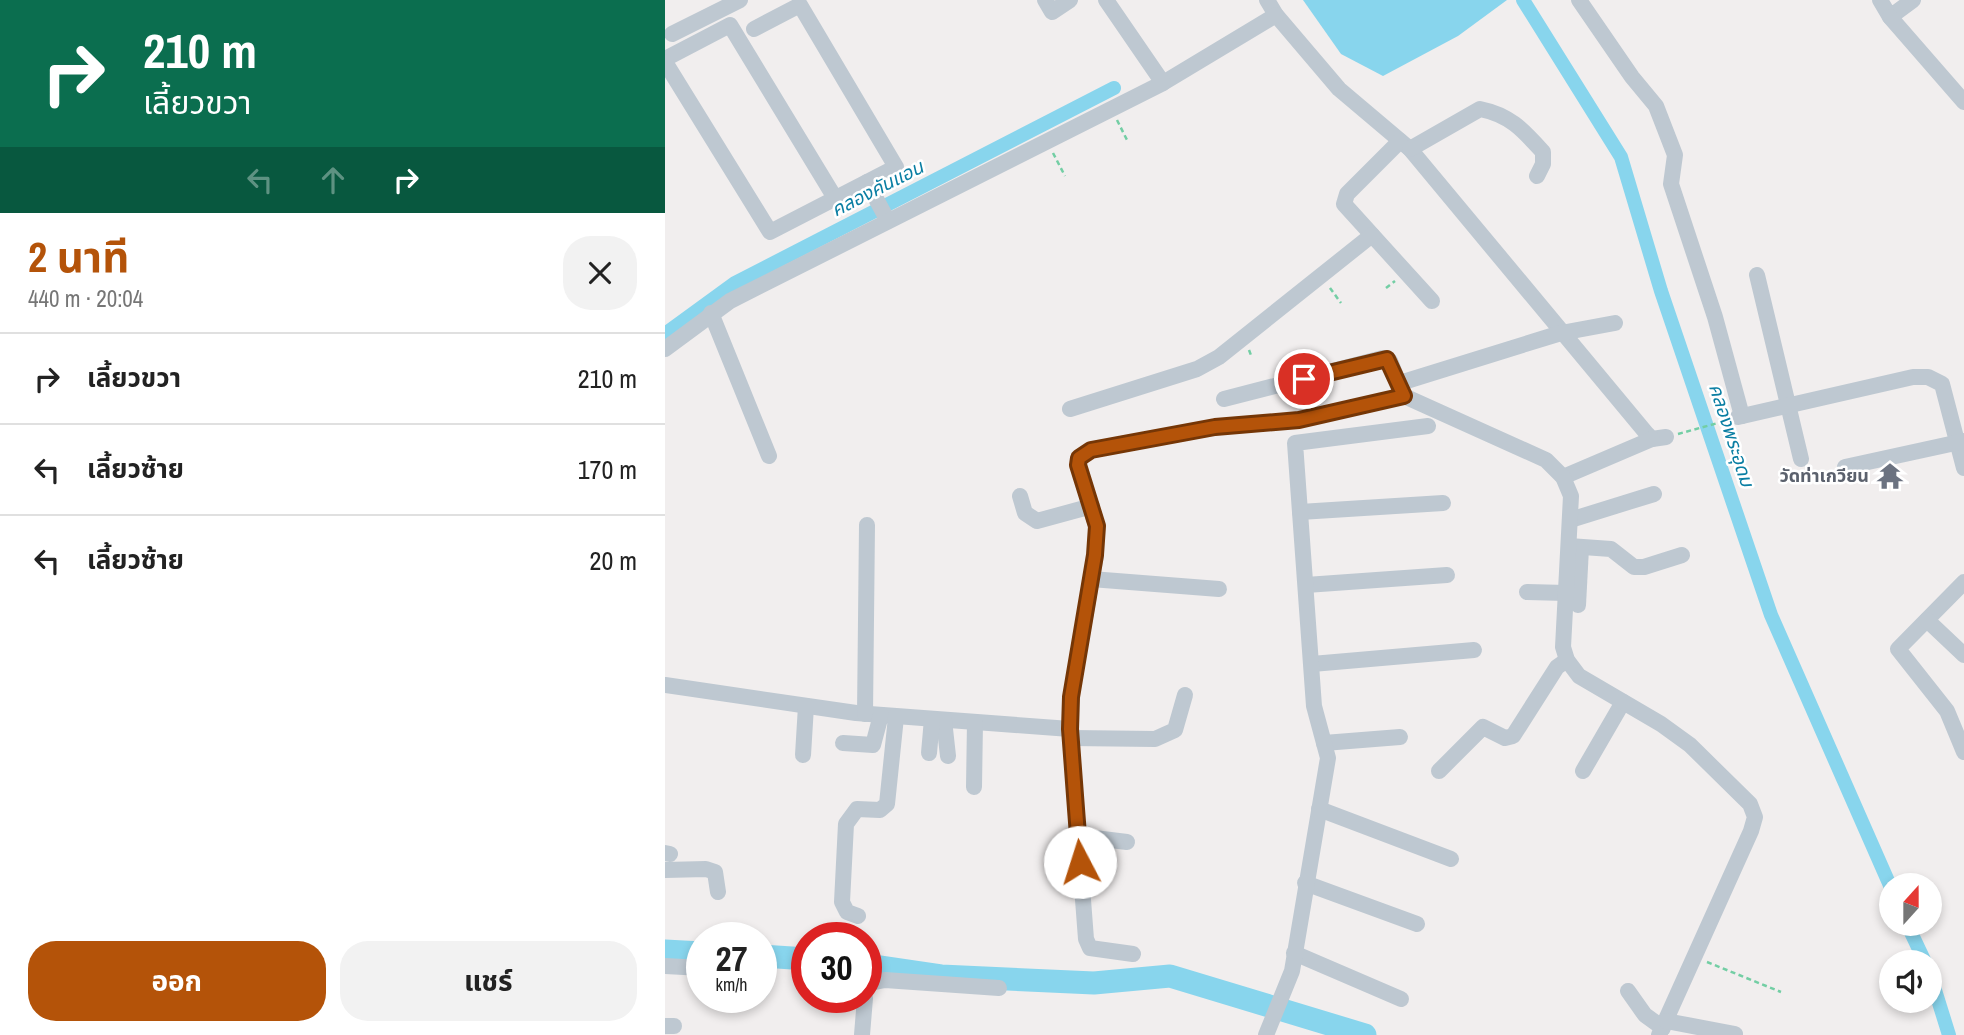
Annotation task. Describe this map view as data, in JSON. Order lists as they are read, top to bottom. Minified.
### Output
{"water":["คลองคันแอน","คลองพระอุดม"],"places":{"temple":["วัดท่าเกวียน"]},"north":"top","page":{"turn":["210 m","เลี้ยวขวา"],"heading":["2 นาที","440 m · 20:04"],"list":[{"name":"เลี้ยวขวา","value":"210 m"},{"name":"เลี้ยวซ้าย","value":"170 m"},{"name":"เลี้ยวซ้าย","value":"20 m"}],"speed":"27 km/h","limit":"30","buttons":["ออก","แชร์"]}}
